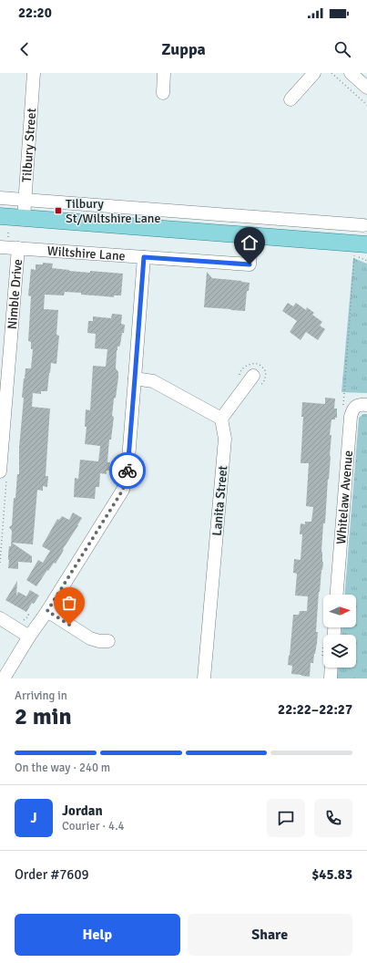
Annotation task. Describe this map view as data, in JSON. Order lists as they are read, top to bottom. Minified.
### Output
{"streets":{"street":["Tilbury Street","Wiltshire Lane","Nimble Drive","Whitelaw Avenue","Lanita Street"]},"crossings":[["Wiltshire Lane","Nimble Drive"]],"places":{"transit":["Tilbury St/Wiltshire Lane"]},"north":"right","page":{"status":"22:20","header":"Zuppa","heading":["2 min","Arriving in","22:22–22:27"],"panel":["Jordan","Courier · 4.4","Order #7609","$45.83"],"bar":"On the way · 240 m","round":"J","buttons":["Help","Share"]}}
